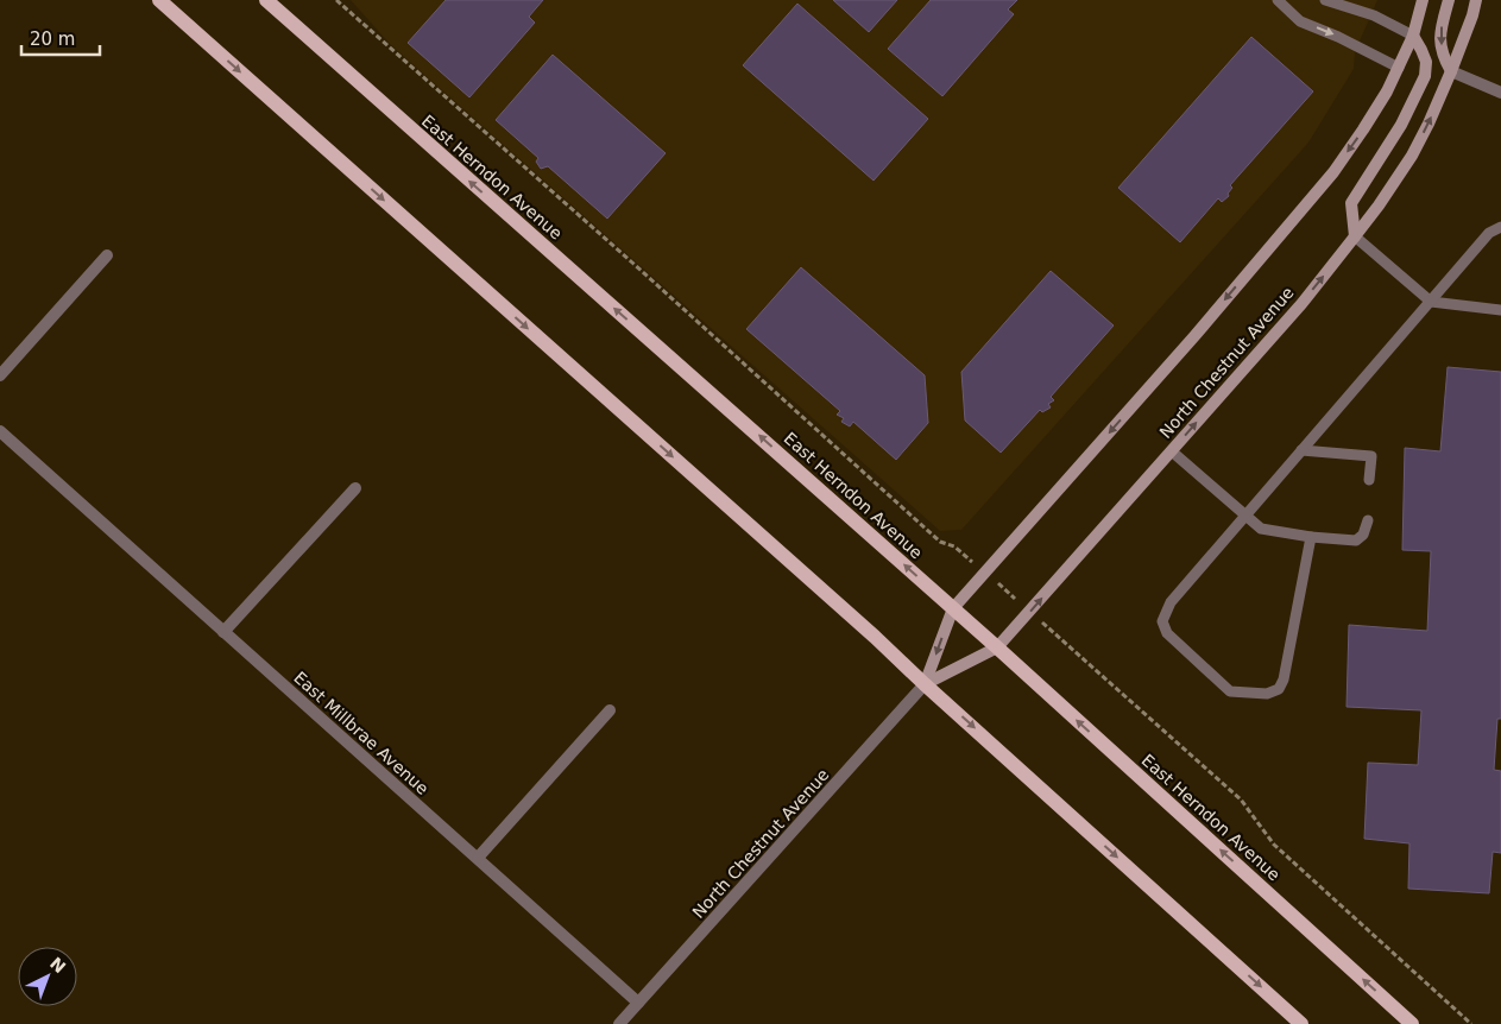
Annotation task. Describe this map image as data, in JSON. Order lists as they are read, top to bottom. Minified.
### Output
{"streets":{"main road":["East Herndon Avenue","North Chestnut Avenue"],"street":["East Millbrae Avenue"]},"crossings":[["East Herndon Avenue","North Chestnut Avenue"],["North Chestnut Avenue","East Millbrae Avenue"]],"scale_bar":"20 m","north":"top right"}
